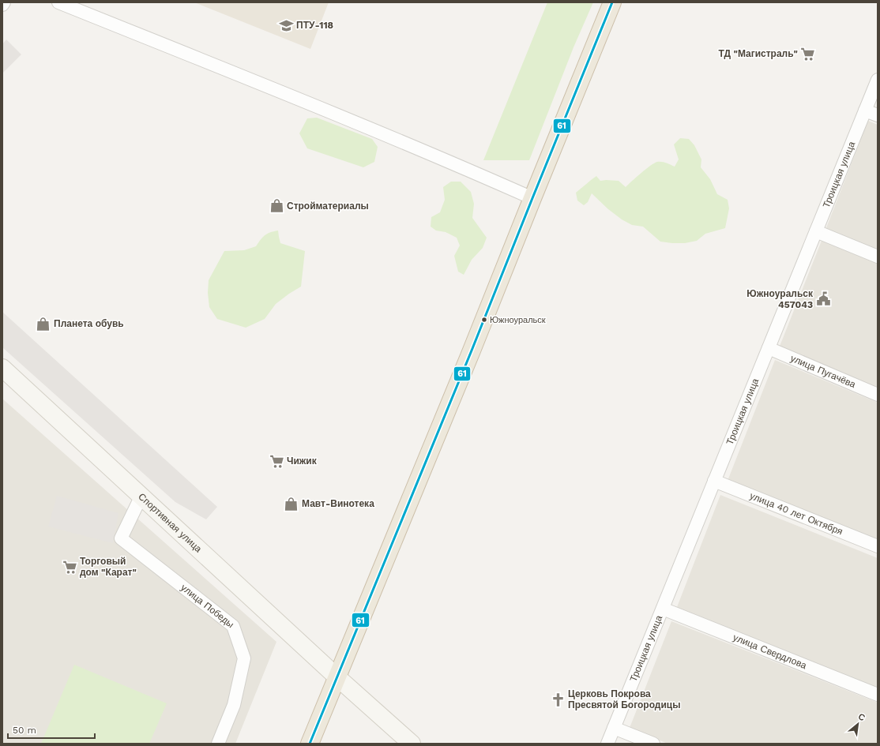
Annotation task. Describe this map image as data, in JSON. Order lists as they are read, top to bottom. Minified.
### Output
{"streets":{"street":["Троицкая улица","улица Пугачёва","улица 40 лет Октября","Спортивная улица","улица Победы","улица Свердлова"]},"crossings":[["Троицкая улица","улица Пугачёва"],["Троицкая улица","улица 40 лет Октября"],["Троицкая улица","улица Свердлова"],["Спортивная улица","улица Победы"]],"places":{"school or university":["ПТУ-118"],"supermarket":["ТД \"Магистраль\"","Чижик","Торговый дом \"Карат\""],"shop":["Стройматериалы","Планета обувь","Мавт-Винотека"],"public building":["Южноуральск 457043"],"other":["Южноуральск"],"church":["Церковь Покрова Пресвятой Богородицы"]},"lines":["transit line 61"],"scale_bar":"50 m","north":"top right"}
